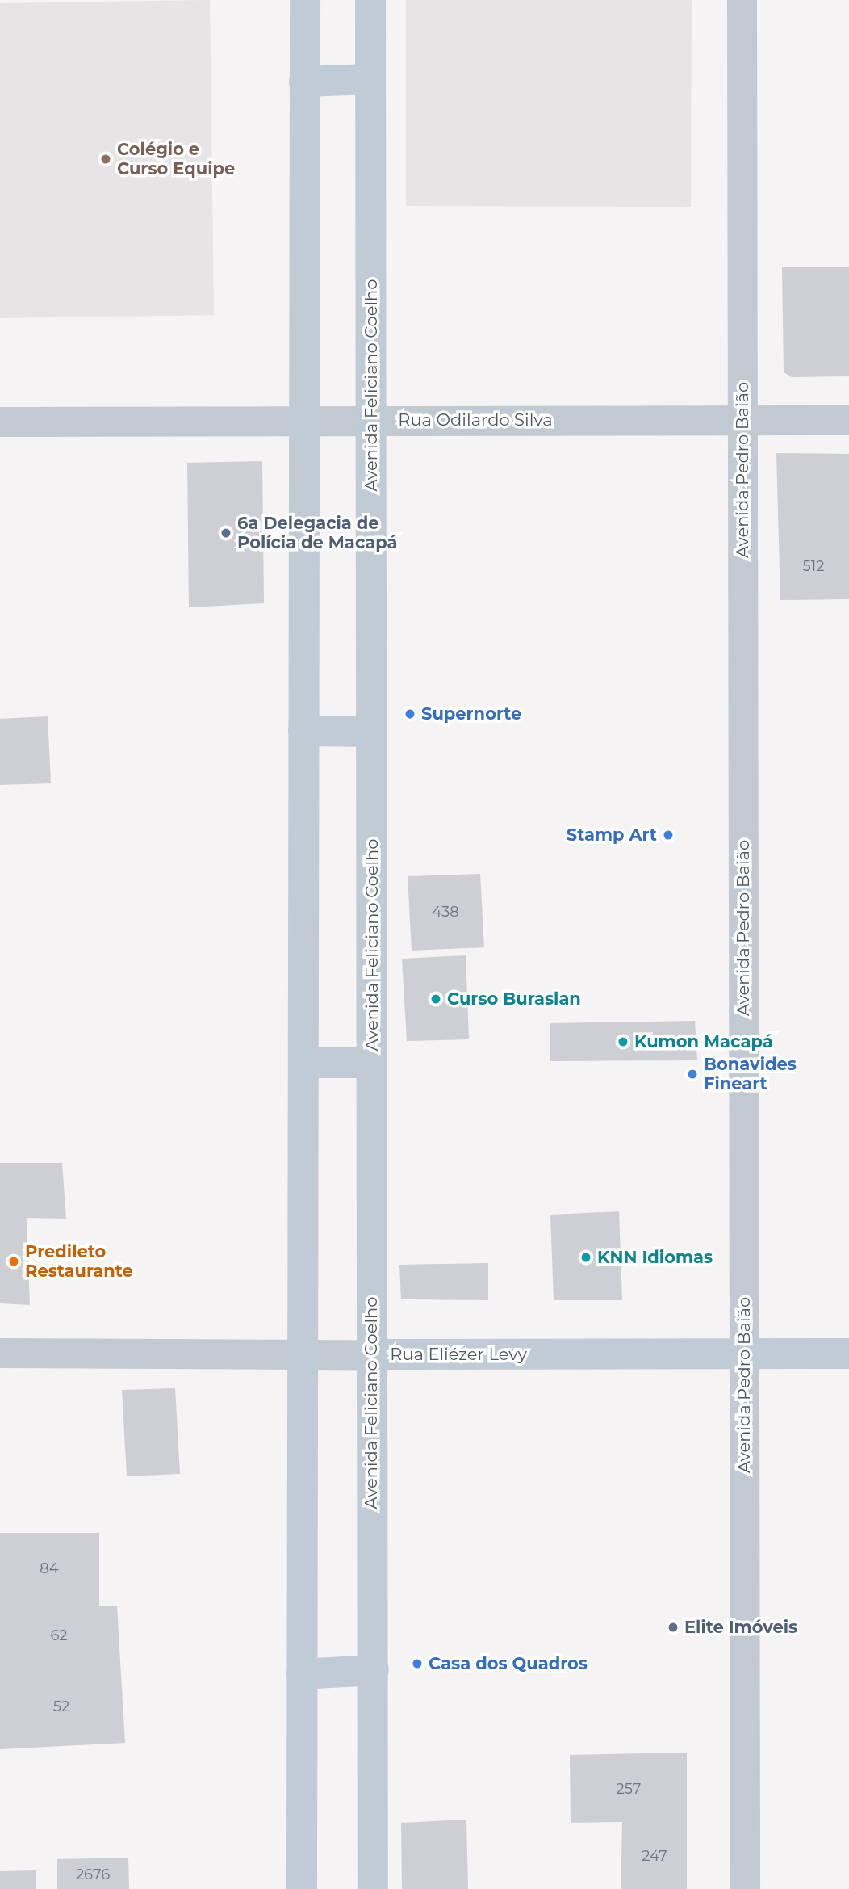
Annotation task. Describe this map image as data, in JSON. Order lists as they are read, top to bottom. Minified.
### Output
{"streets":{"street":["Avenida Feliciano Coelho","Rua Odilardo Silva","Avenida Pedro Baião","Rua Eliézer Levy"]},"crossings":[["Avenida Feliciano Coelho","Rua Odilardo Silva"],["Avenida Feliciano Coelho","Rua Eliézer Levy"],["Rua Odilardo Silva","Avenida Pedro Baião"],["Avenida Pedro Baião","Rua Eliézer Levy"]],"places":["Colégio e Curso Equipe","6a Delegacia de Polícia de Macapá","Supernorte","Stamp Art","Curso Buraslan","Kumon Macapá","Bonavides Fineart","KNN Idiomas","Predileto Restaurante","Elite Imóveis","Casa dos Quadros"],"house_numbers":["512","438","84","62","52","257","247","2676"]}
